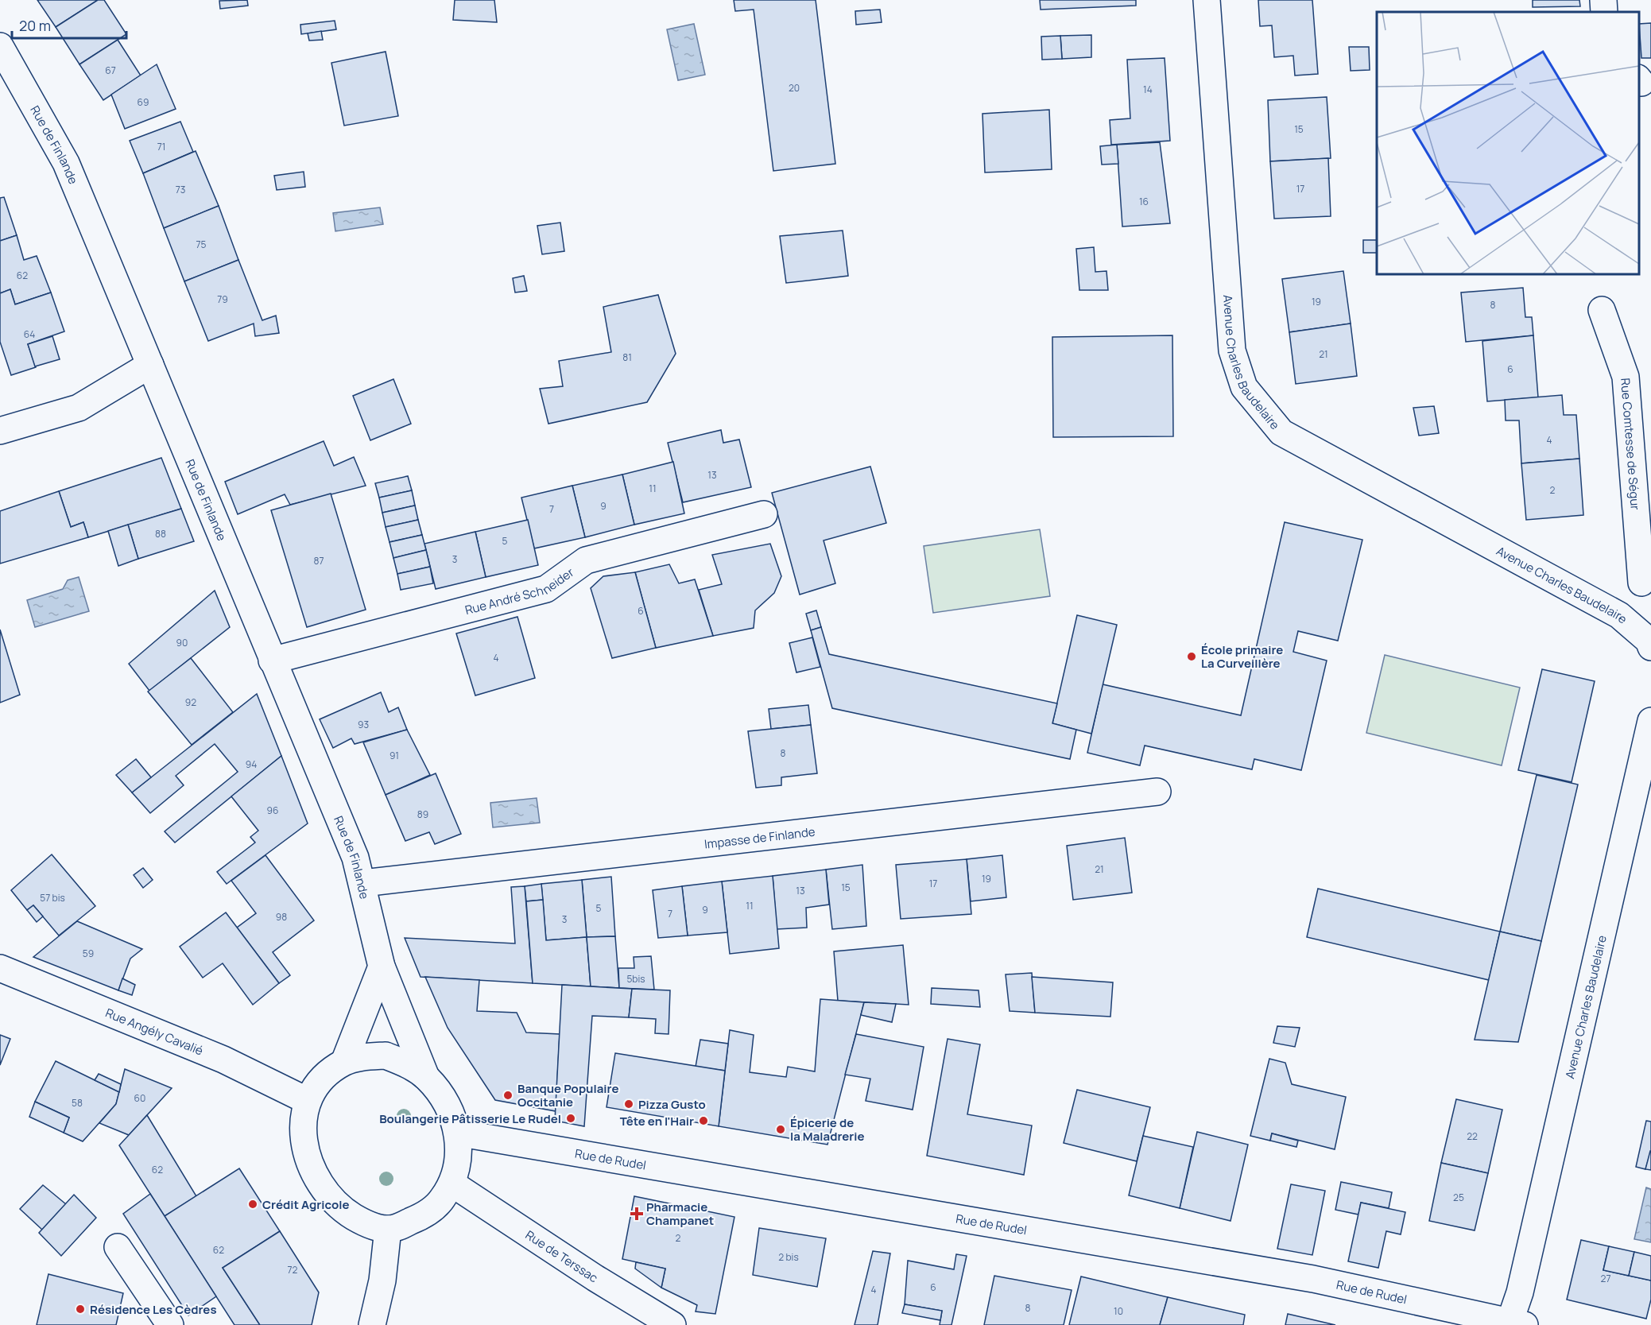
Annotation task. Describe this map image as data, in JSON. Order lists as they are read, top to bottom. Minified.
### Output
{"streets":{"street":["Rue de Finlande","Avenue Charles Baudelaire","Rue Comtesse de Ségur","Rue André Schneider","Impasse de Finlande","Rue Angély Cavalié","Rue de Rudel","Rue de Terssac"]},"crossings":[["Rue de Finlande","Rue André Schneider"],["Rue de Finlande","Impasse de Finlande"],["Rue de Finlande","Rue Angély Cavalié"],["Rue de Finlande","Rue de Rudel"],["Rue de Finlande","Rue de Terssac"],["Avenue Charles Baudelaire","Rue Comtesse de Ségur"],["Avenue Charles Baudelaire","Rue de Rudel"],["Rue Angély Cavalié","Rue de Rudel"],["Rue Angély Cavalié","Rue de Terssac"],["Rue de Rudel","Rue de Terssac"]],"places":{"other":["École primaire La Curveillère","Banque Populaire Occitanie","Pizza Gusto","Boulangerie Pâtisserie Le Rudel","Tête en l'Hair","Épicerie de la Maladrerie","Crédit Agricole","Résidence Les Cèdres"],"health":["Pharmacie Champanet"]},"house_numbers":["67","20","14","69","15","71","17","73","16","75","62","79","19","8","64","21","81","6","4","13","11","2","9","7","88","5","3","87","6","90","4","92","93","8","91","94","96","89","21","19","17","15","13","57 bis","11","5","9","7","98","3","59","5bis","60","58","22","62","25","2","62","2 bis","72","27","6","4","8","10"],"scale_bar":"20 m"}
